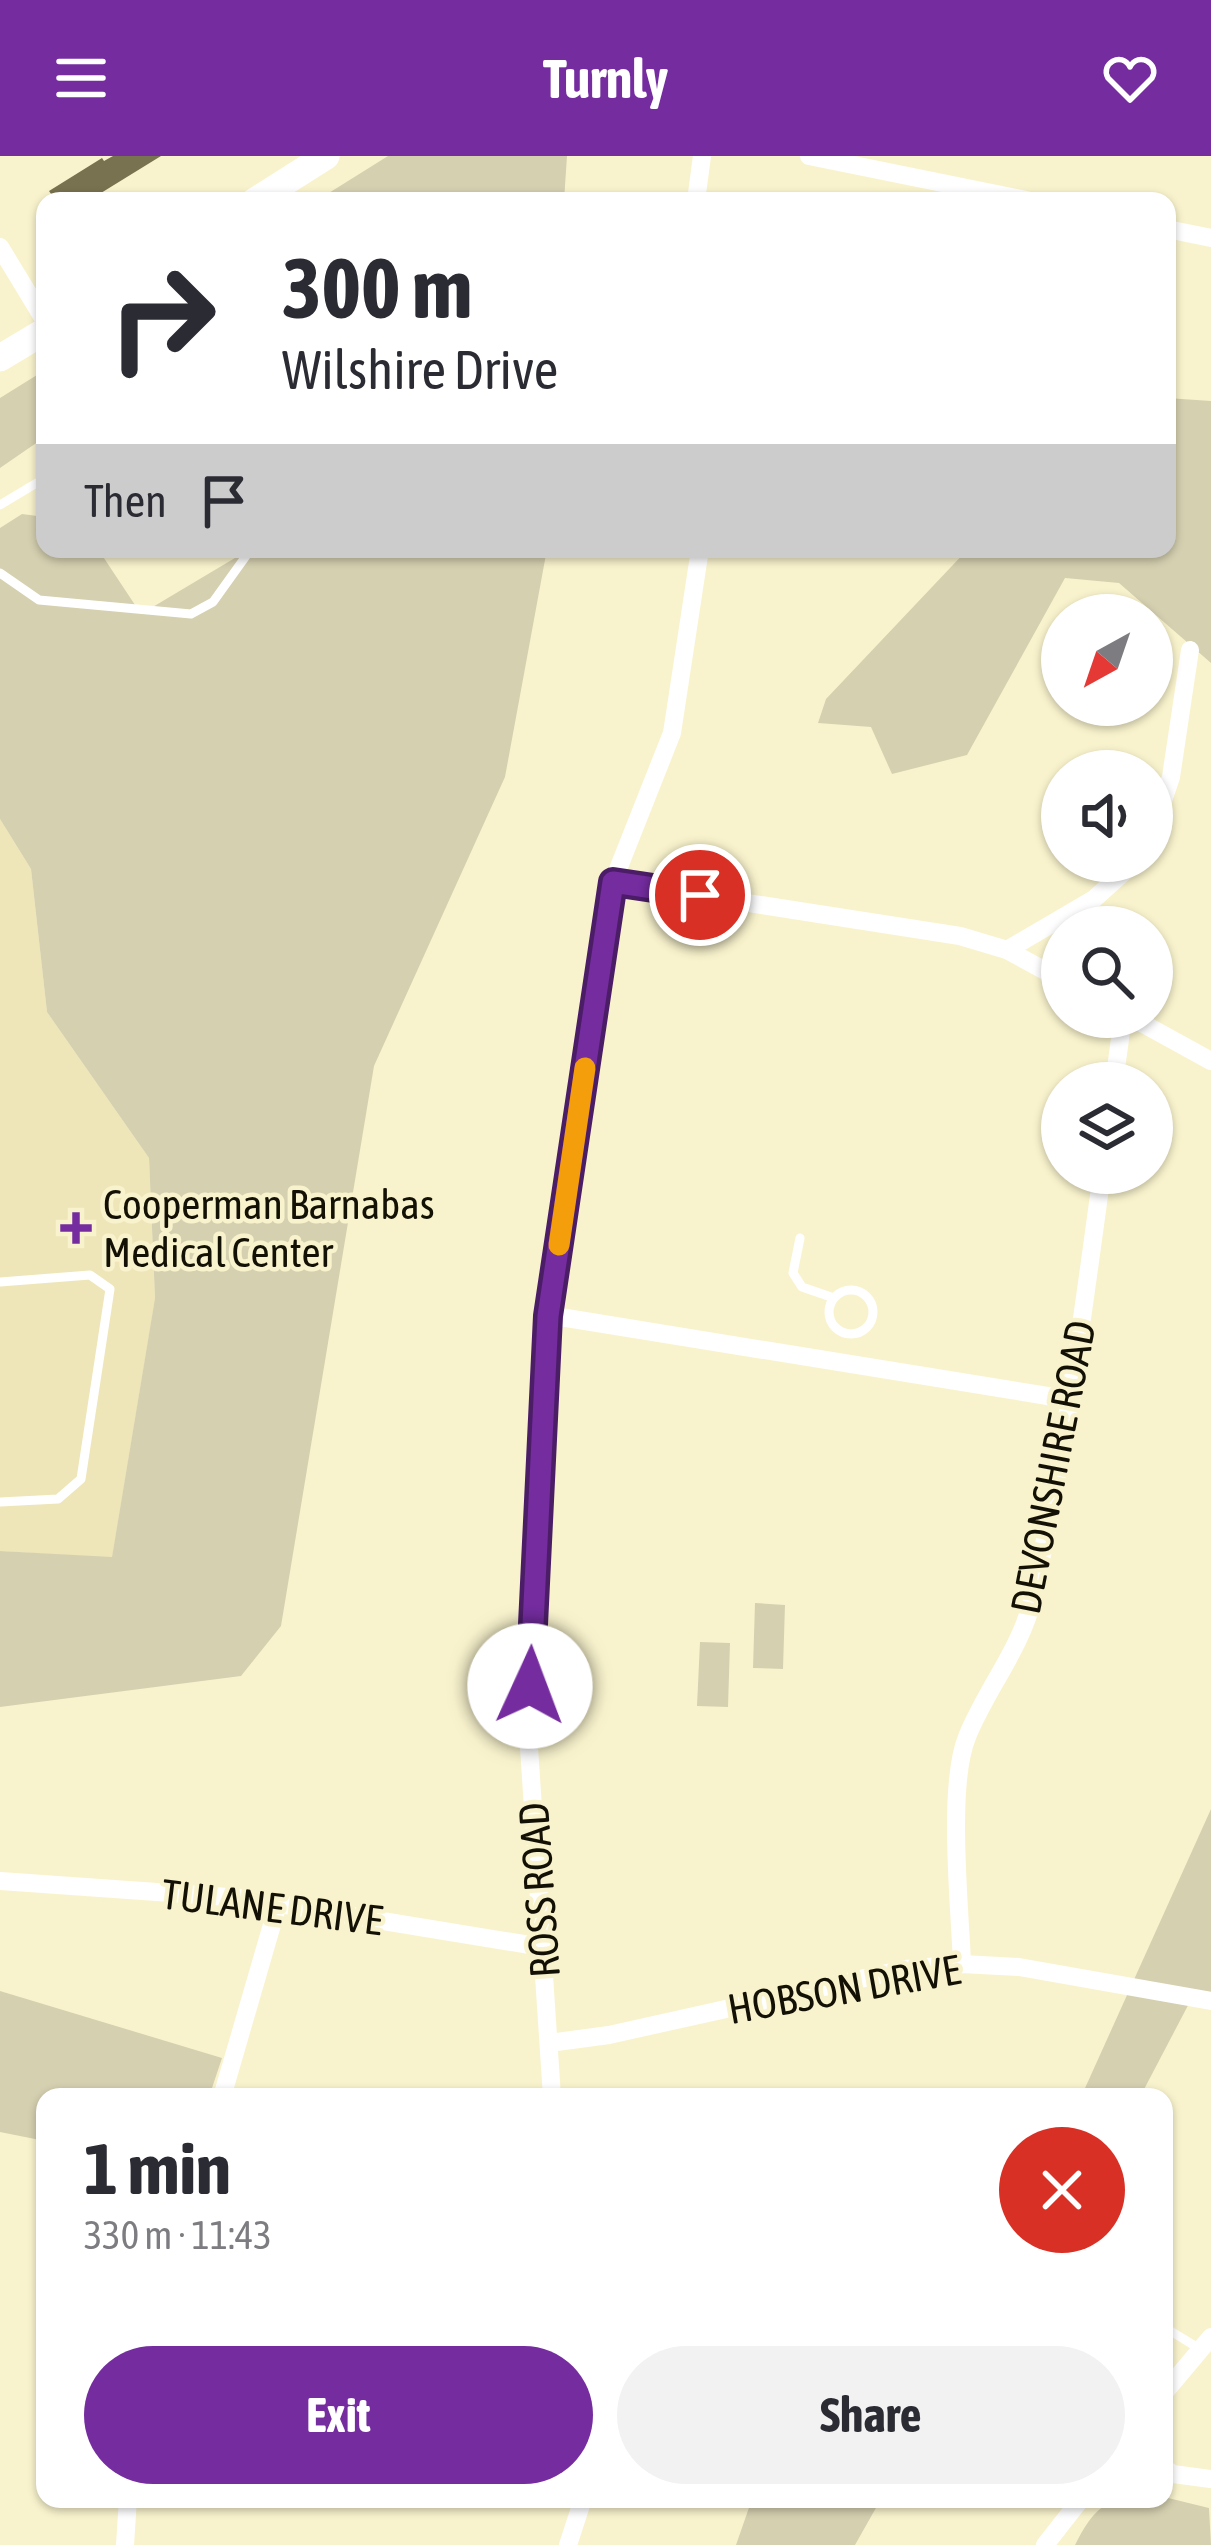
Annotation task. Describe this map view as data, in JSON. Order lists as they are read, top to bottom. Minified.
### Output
{"streets":{"street":["DEVONSHIRE ROAD","ROSS ROAD","TULANE DRIVE","HOBSON DRIVE"]},"crossings":[["DEVONSHIRE ROAD","HOBSON DRIVE"],["ROSS ROAD","TULANE DRIVE"],["ROSS ROAD","HOBSON DRIVE"]],"places":{"health":["Cooperman Barnabas Medical Center"]},"north":"bottom left","page":{"header":"Turnly","turn":["300 m","Wilshire Drive"],"then":"Then","heading":["1 min","330 m · 11:43"],"buttons":["Exit","Share"]}}
